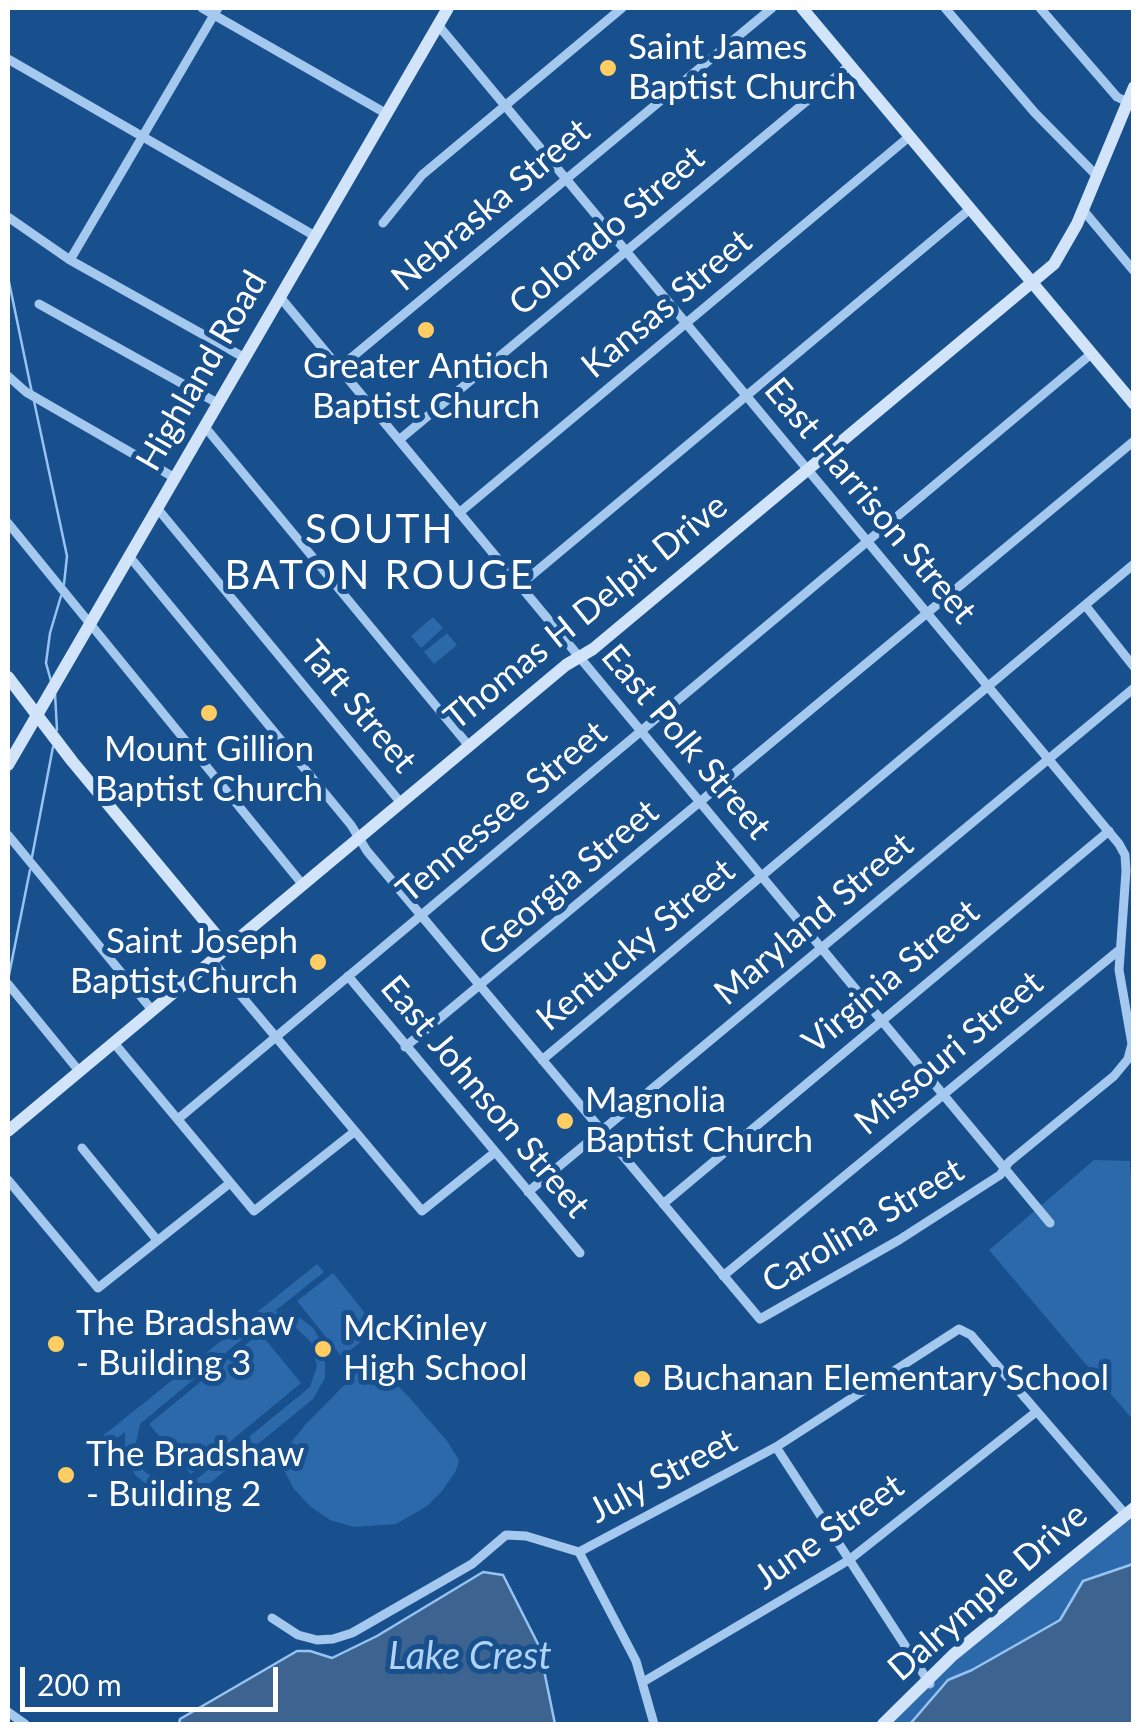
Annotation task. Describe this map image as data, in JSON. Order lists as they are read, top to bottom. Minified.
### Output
{"streets":{"street":["Nebraska Street","Colorado Street","Kansas Street","Highland Road","East Harrison Street","Thomas H Delpit Drive","Taft Street","East Polk Street","Tennessee Street","Georgia Street","Maryland Street","Kentucky Street","Virginia Street","Missouri Street","East Johnson Street","Carolina Street","July Street","June Street","Dalrymple Drive"]},"crossings":[["Nebraska Street","East Harrison Street"],["Nebraska Street","East Polk Street"],["Colorado Street","East Harrison Street"],["Colorado Street","East Polk Street"],["Kansas Street","East Harrison Street"],["Kansas Street","East Polk Street"],["Highland Road","East Harrison Street"],["Highland Road","Taft Street"],["Highland Road","East Polk Street"],["East Harrison Street","Thomas H Delpit Drive"],["East Harrison Street","Tennessee Street"],["East Harrison Street","Georgia Street"],["East Harrison Street","Maryland Street"],["East Harrison Street","Kentucky Street"],["East Harrison Street","Virginia Street"],["East Harrison Street","Missouri Street"],["East Harrison Street","Carolina Street"],["Thomas H Delpit Drive","Taft Street"],["Thomas H Delpit Drive","East Polk Street"],["East Polk Street","Tennessee Street"],["East Polk Street","Georgia Street"],["East Polk Street","Maryland Street"],["East Polk Street","Kentucky Street"],["East Polk Street","Virginia Street"],["East Polk Street","Missouri Street"],["East Polk Street","Carolina Street"],["Tennessee Street","East Johnson Street"],["Georgia Street","East Johnson Street"],["Maryland Street","East Johnson Street"],["Missouri Street","Carolina Street"],["July Street","June Street"]],"districts":["SOUTH BATON ROUGE"],"water":["Lake Crest"],"places":["Saint James Baptist Church","Greater Antioch Baptist Church","Mount Gillion Baptist Church","Saint Joseph Baptist Church","Magnolia Baptist Church","The Bradshaw - Building 3","McKinley High School","Buchanan Elementary School","The Bradshaw - Building 2"],"scale_bar":"200 m"}
